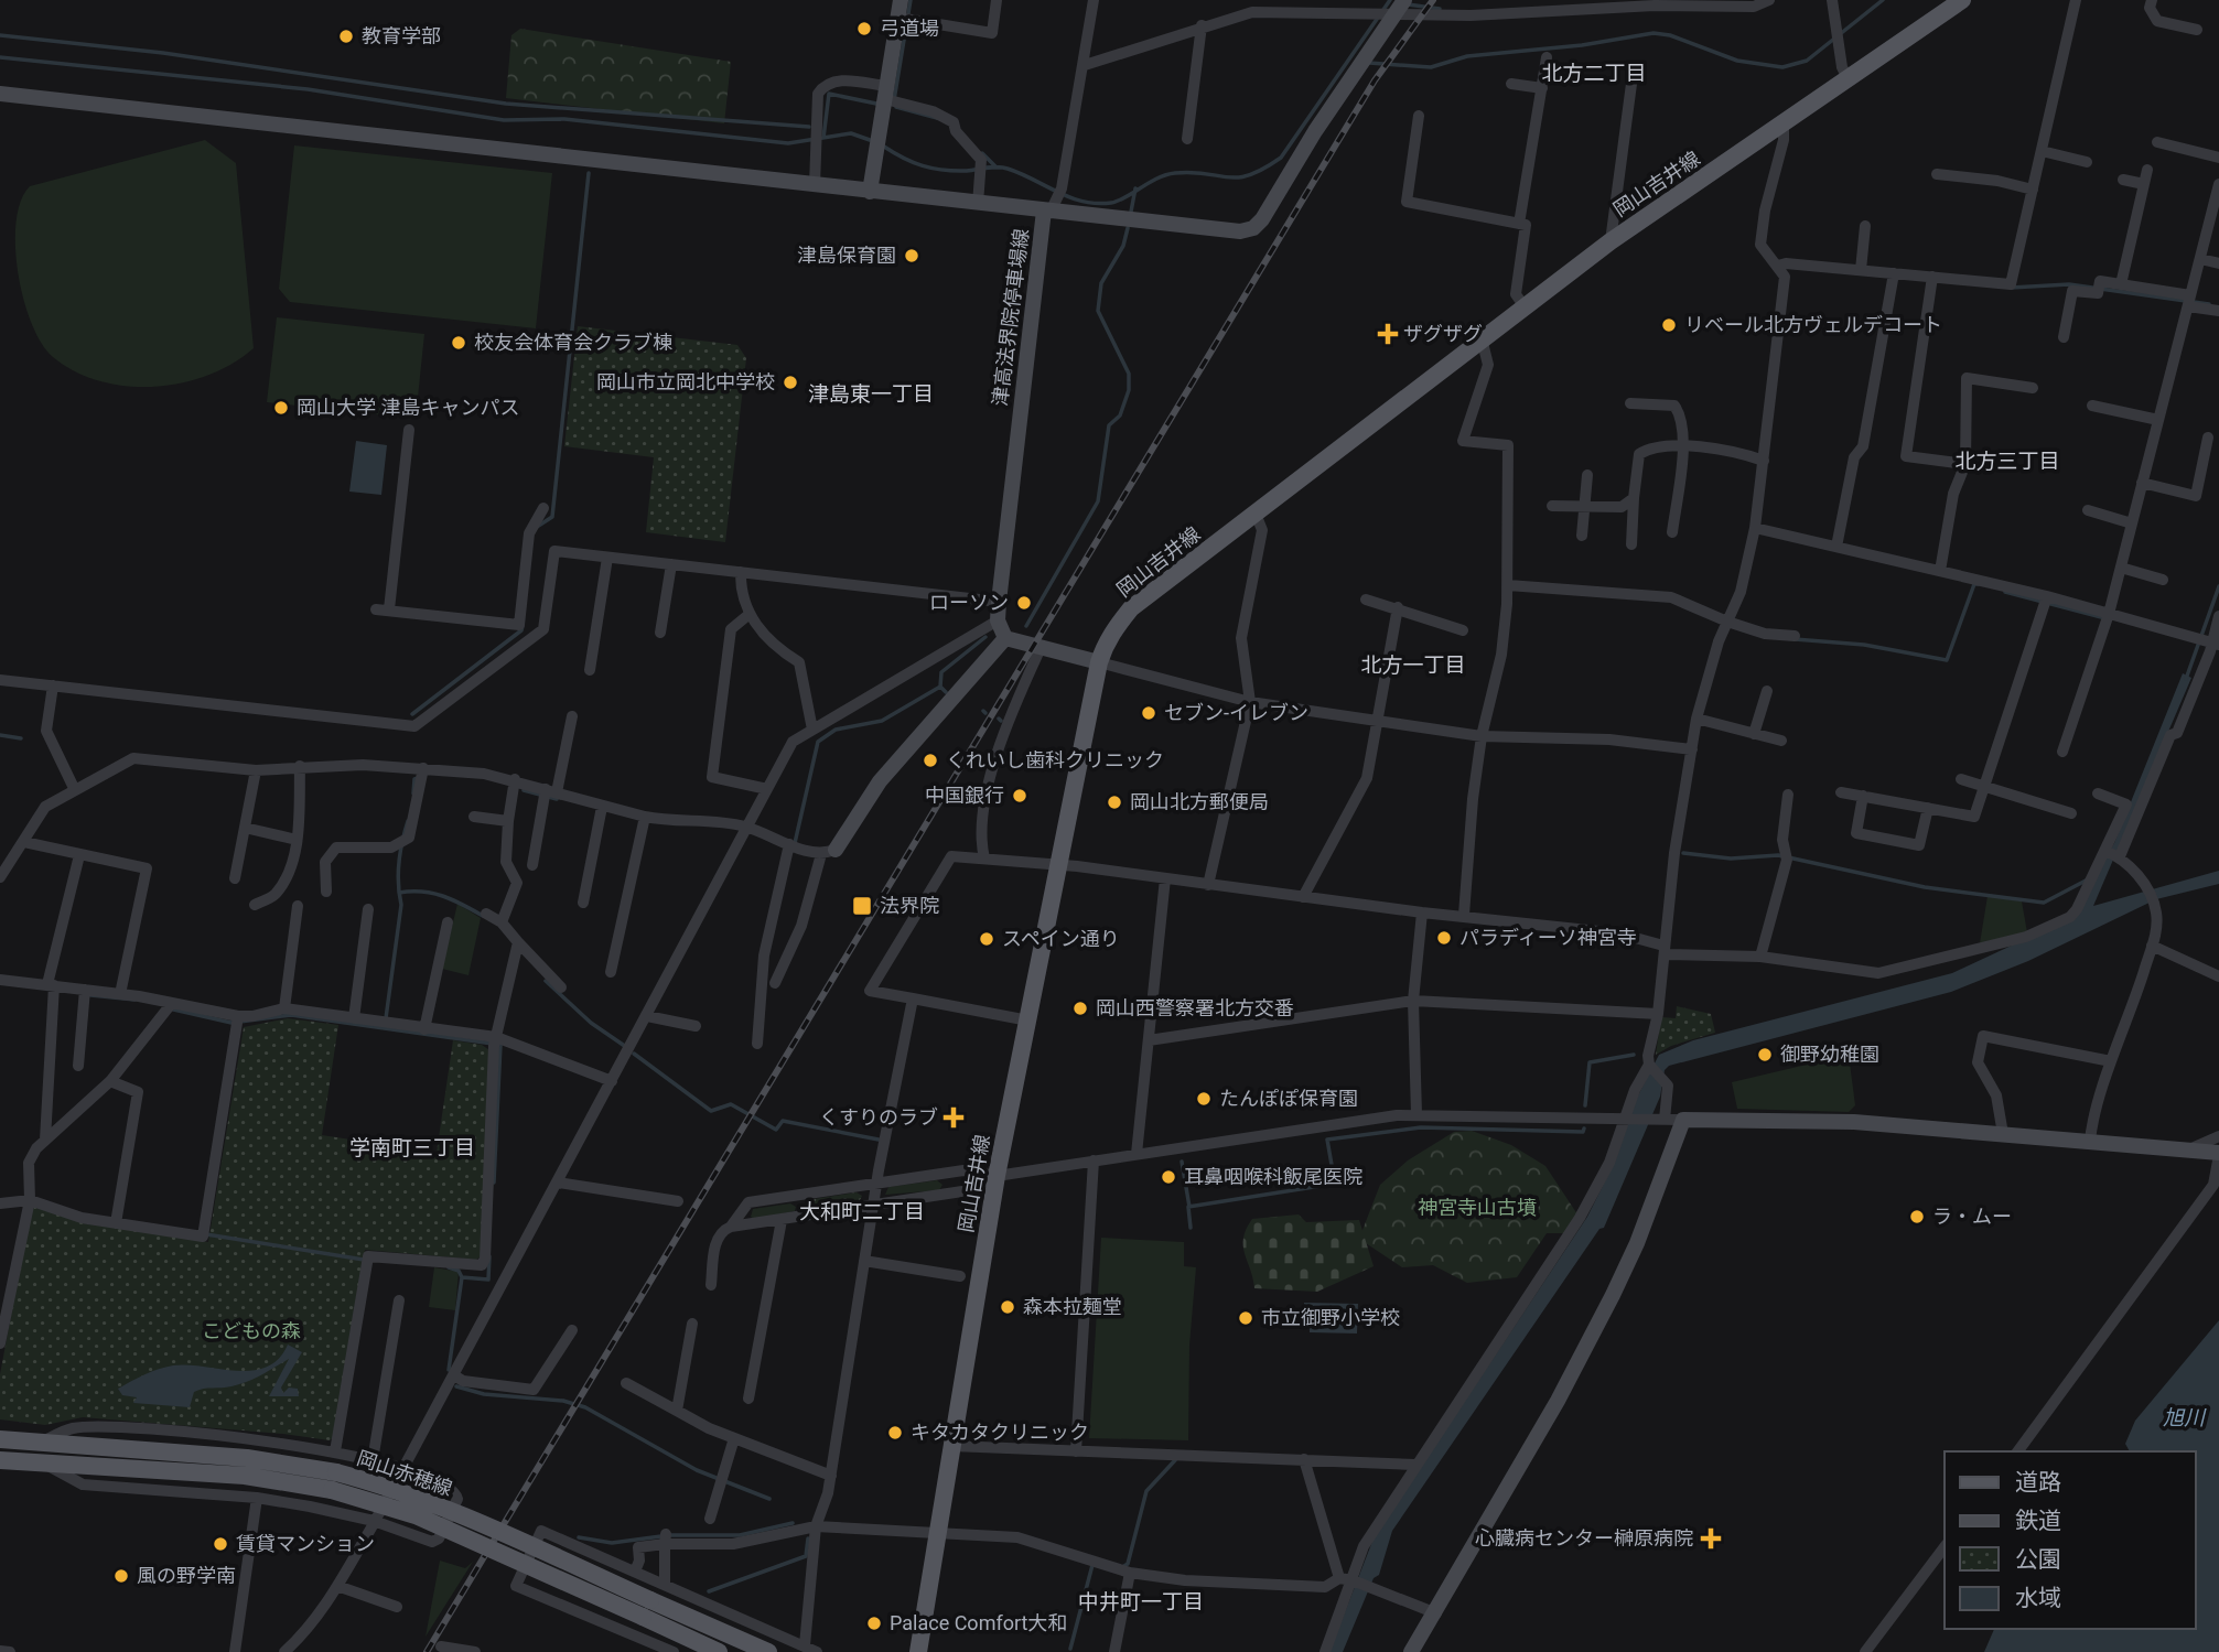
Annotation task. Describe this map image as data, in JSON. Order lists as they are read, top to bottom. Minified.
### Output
{"streets":{"main road":["岡山吉井線","岡山赤穂線"],"street":["津高法界院停車場線"]},"districts":["北方二丁目","津島東一丁目","北方三丁目","北方一丁目","学南町三丁目","大和町二丁目","中井町一丁目"],"water":["旭川"],"parks":["神宮寺山古墳","こどもの森"],"places":{"other":["弓道場","教育学部","津島保育園","リベール北方ヴェルデコート","校友会体育会クラブ棟","岡山市立岡北中学校","岡山大学 津島キャンパス","ローソン","セブン-イレブン","くれいし歯科クリニック","中国銀行","岡山北方郵便局","パラディーソ神宮寺","スペイン通り","岡山西警察署北方交番","御野幼稚園","たんぽぽ保育園","耳鼻咽喉科飯尾医院","ラ・ムー","森本拉麺堂","市立御野小学校","キタカタクリニック","賃貸マンション","風の野学南","Palace Comfort大和"],"health":["ザグザグ","くすりのラブ","心臓病センター榊原病院"],"transit":["法界院"]},"legend":["道路","鉄道","公園","水域"]}
